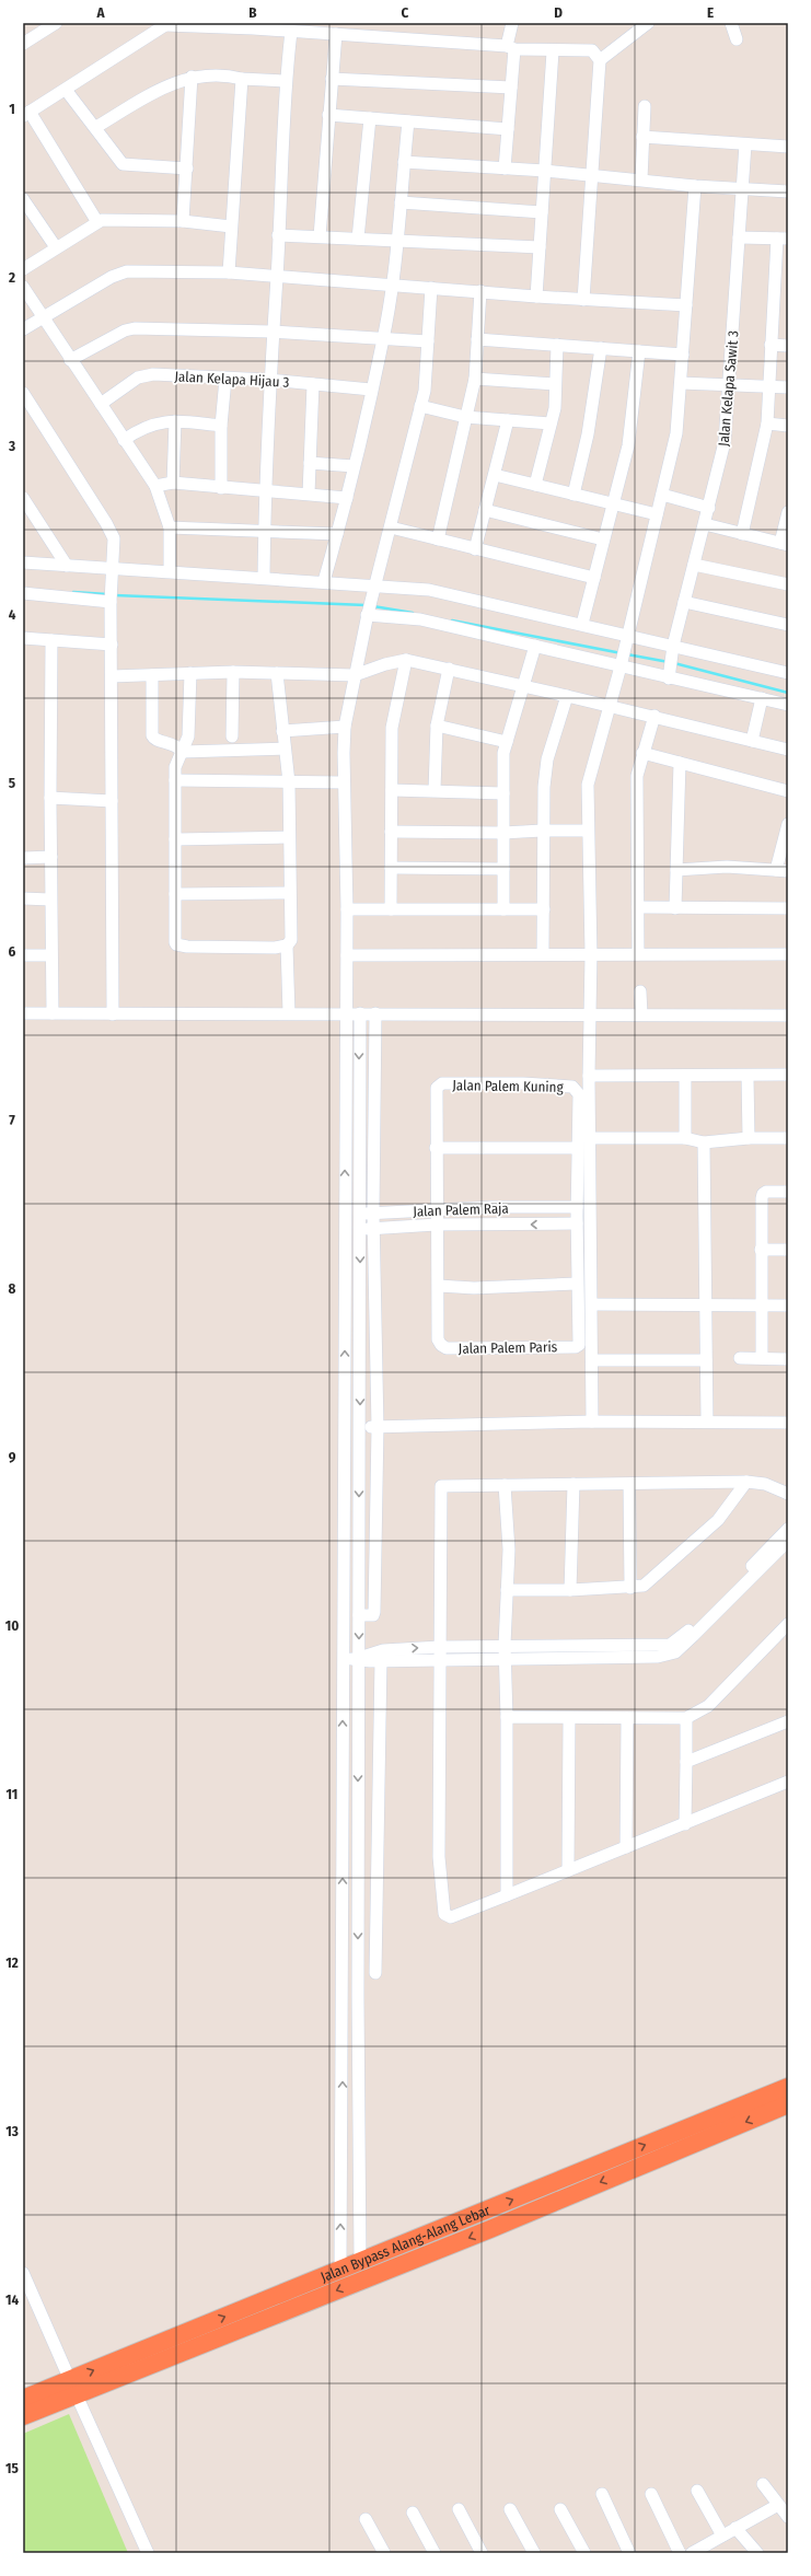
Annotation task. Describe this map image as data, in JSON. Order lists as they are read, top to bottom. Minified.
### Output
{"streets":{"highway":["Jalan Bypass Alang-Alang Lebar"],"street":["Jalan Kelapa Hijau 3","Jalan Kelapa Sawit 3","Jalan Palem Kuning","Jalan Palem Raja","Jalan Palem Paris"]},"grid":{"columns":["A","B","C","D","E"],"rows":["1","2","3","4","5","6","7","8","9","10","11","12","13","14","15"]}}
